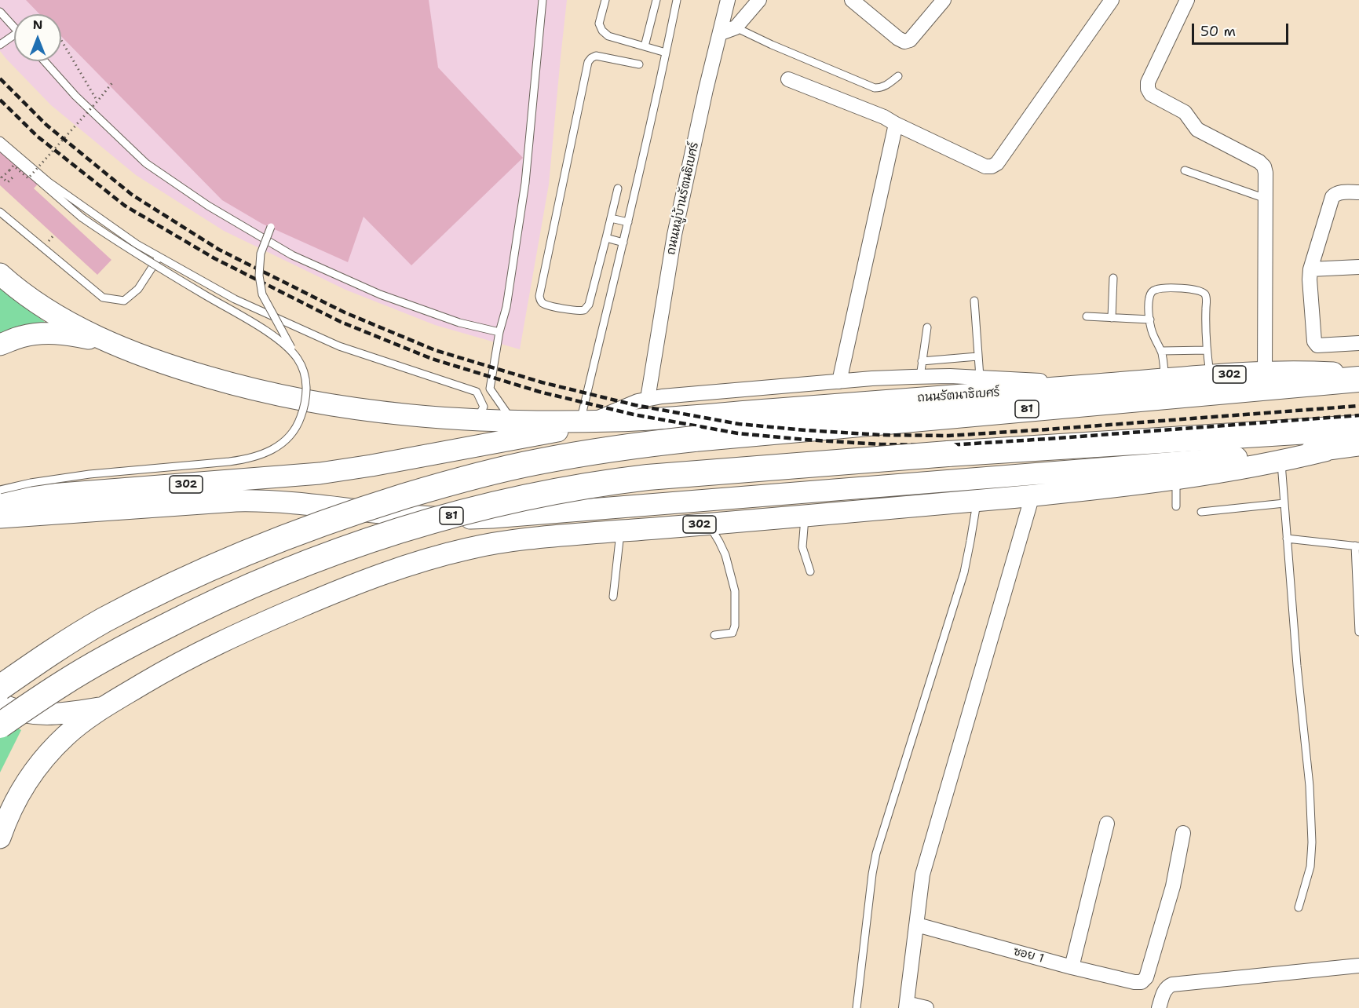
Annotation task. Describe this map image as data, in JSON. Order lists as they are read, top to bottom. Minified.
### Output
{"streets":{"highway":["81"],"main road":["302","ถนนรัตนาธิเบศร์"],"street":["ถนนหมู่บ้านรัตนธิเบศร์","ซอย 1"]},"crossings":[["302","ถนนรัตนาธิเบศร์"]],"scale_bar":"50 m","north":"top"}
